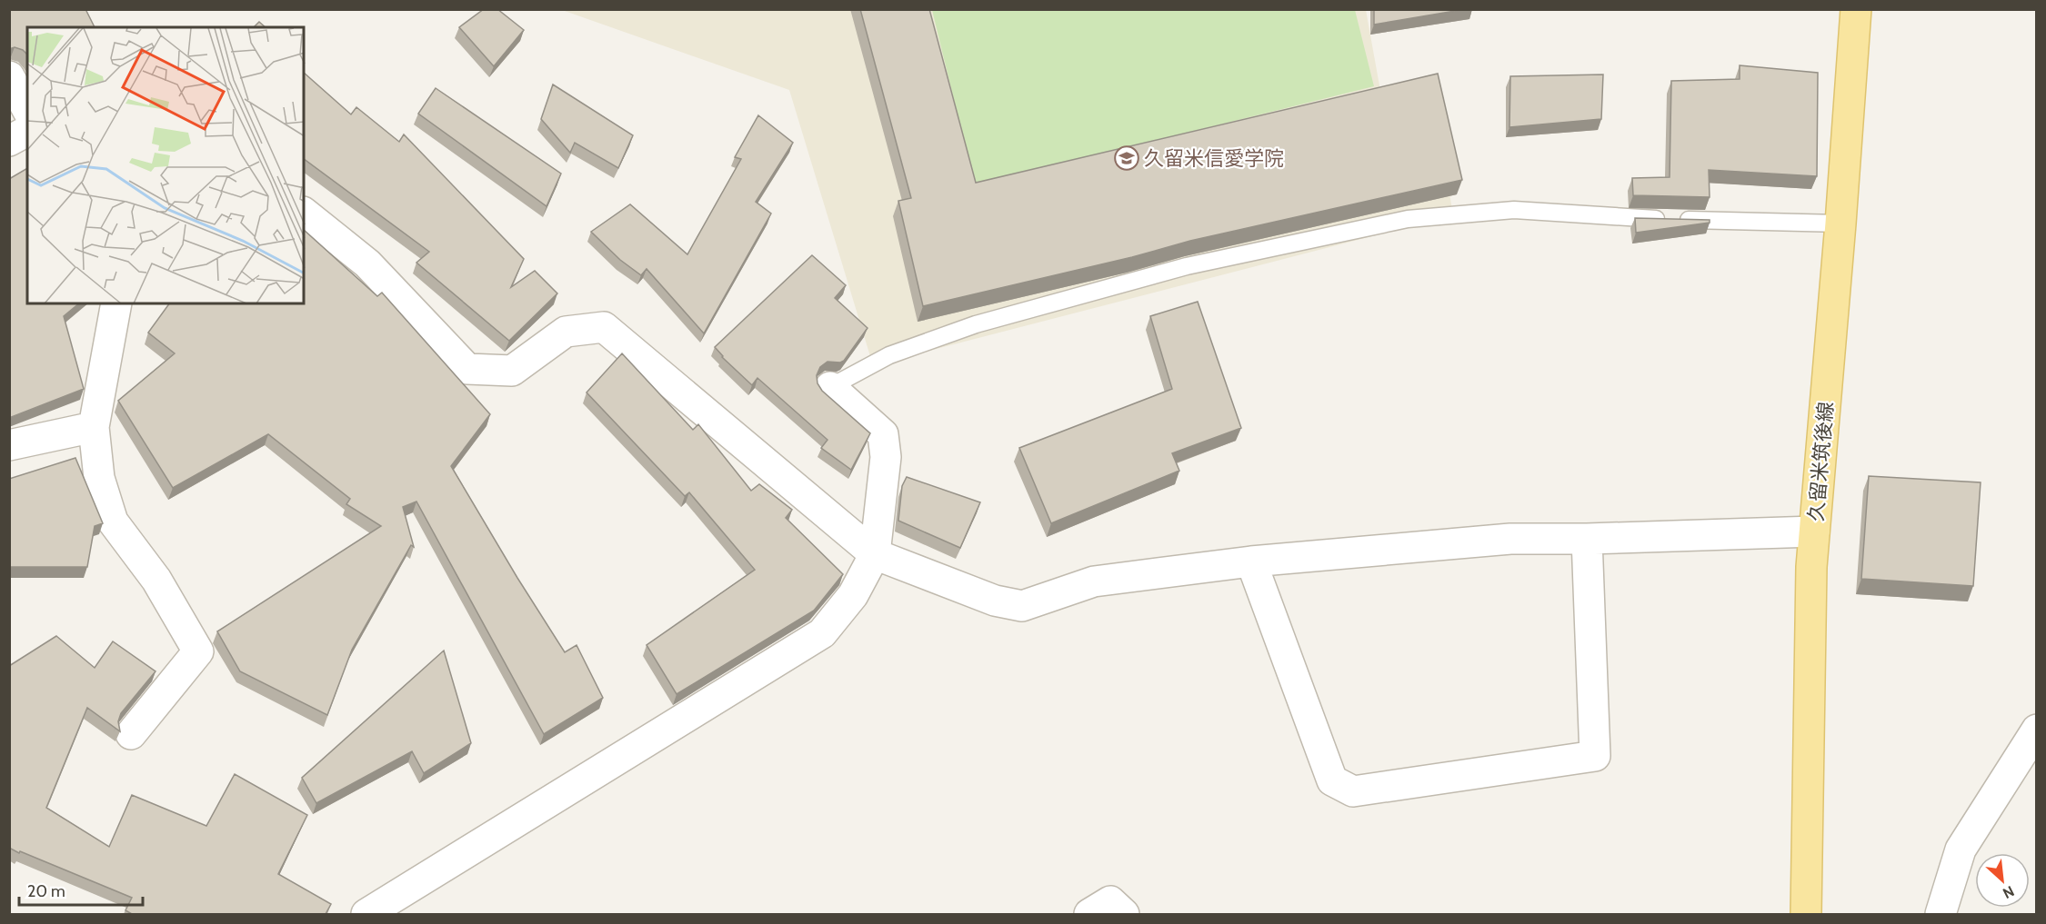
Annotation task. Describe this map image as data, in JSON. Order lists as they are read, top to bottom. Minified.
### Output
{"streets":{"main road":["久留米筑後線"]},"places":{"school or university":["久留米信愛学院"]},"scale_bar":"20 m","north":"bottom right"}
